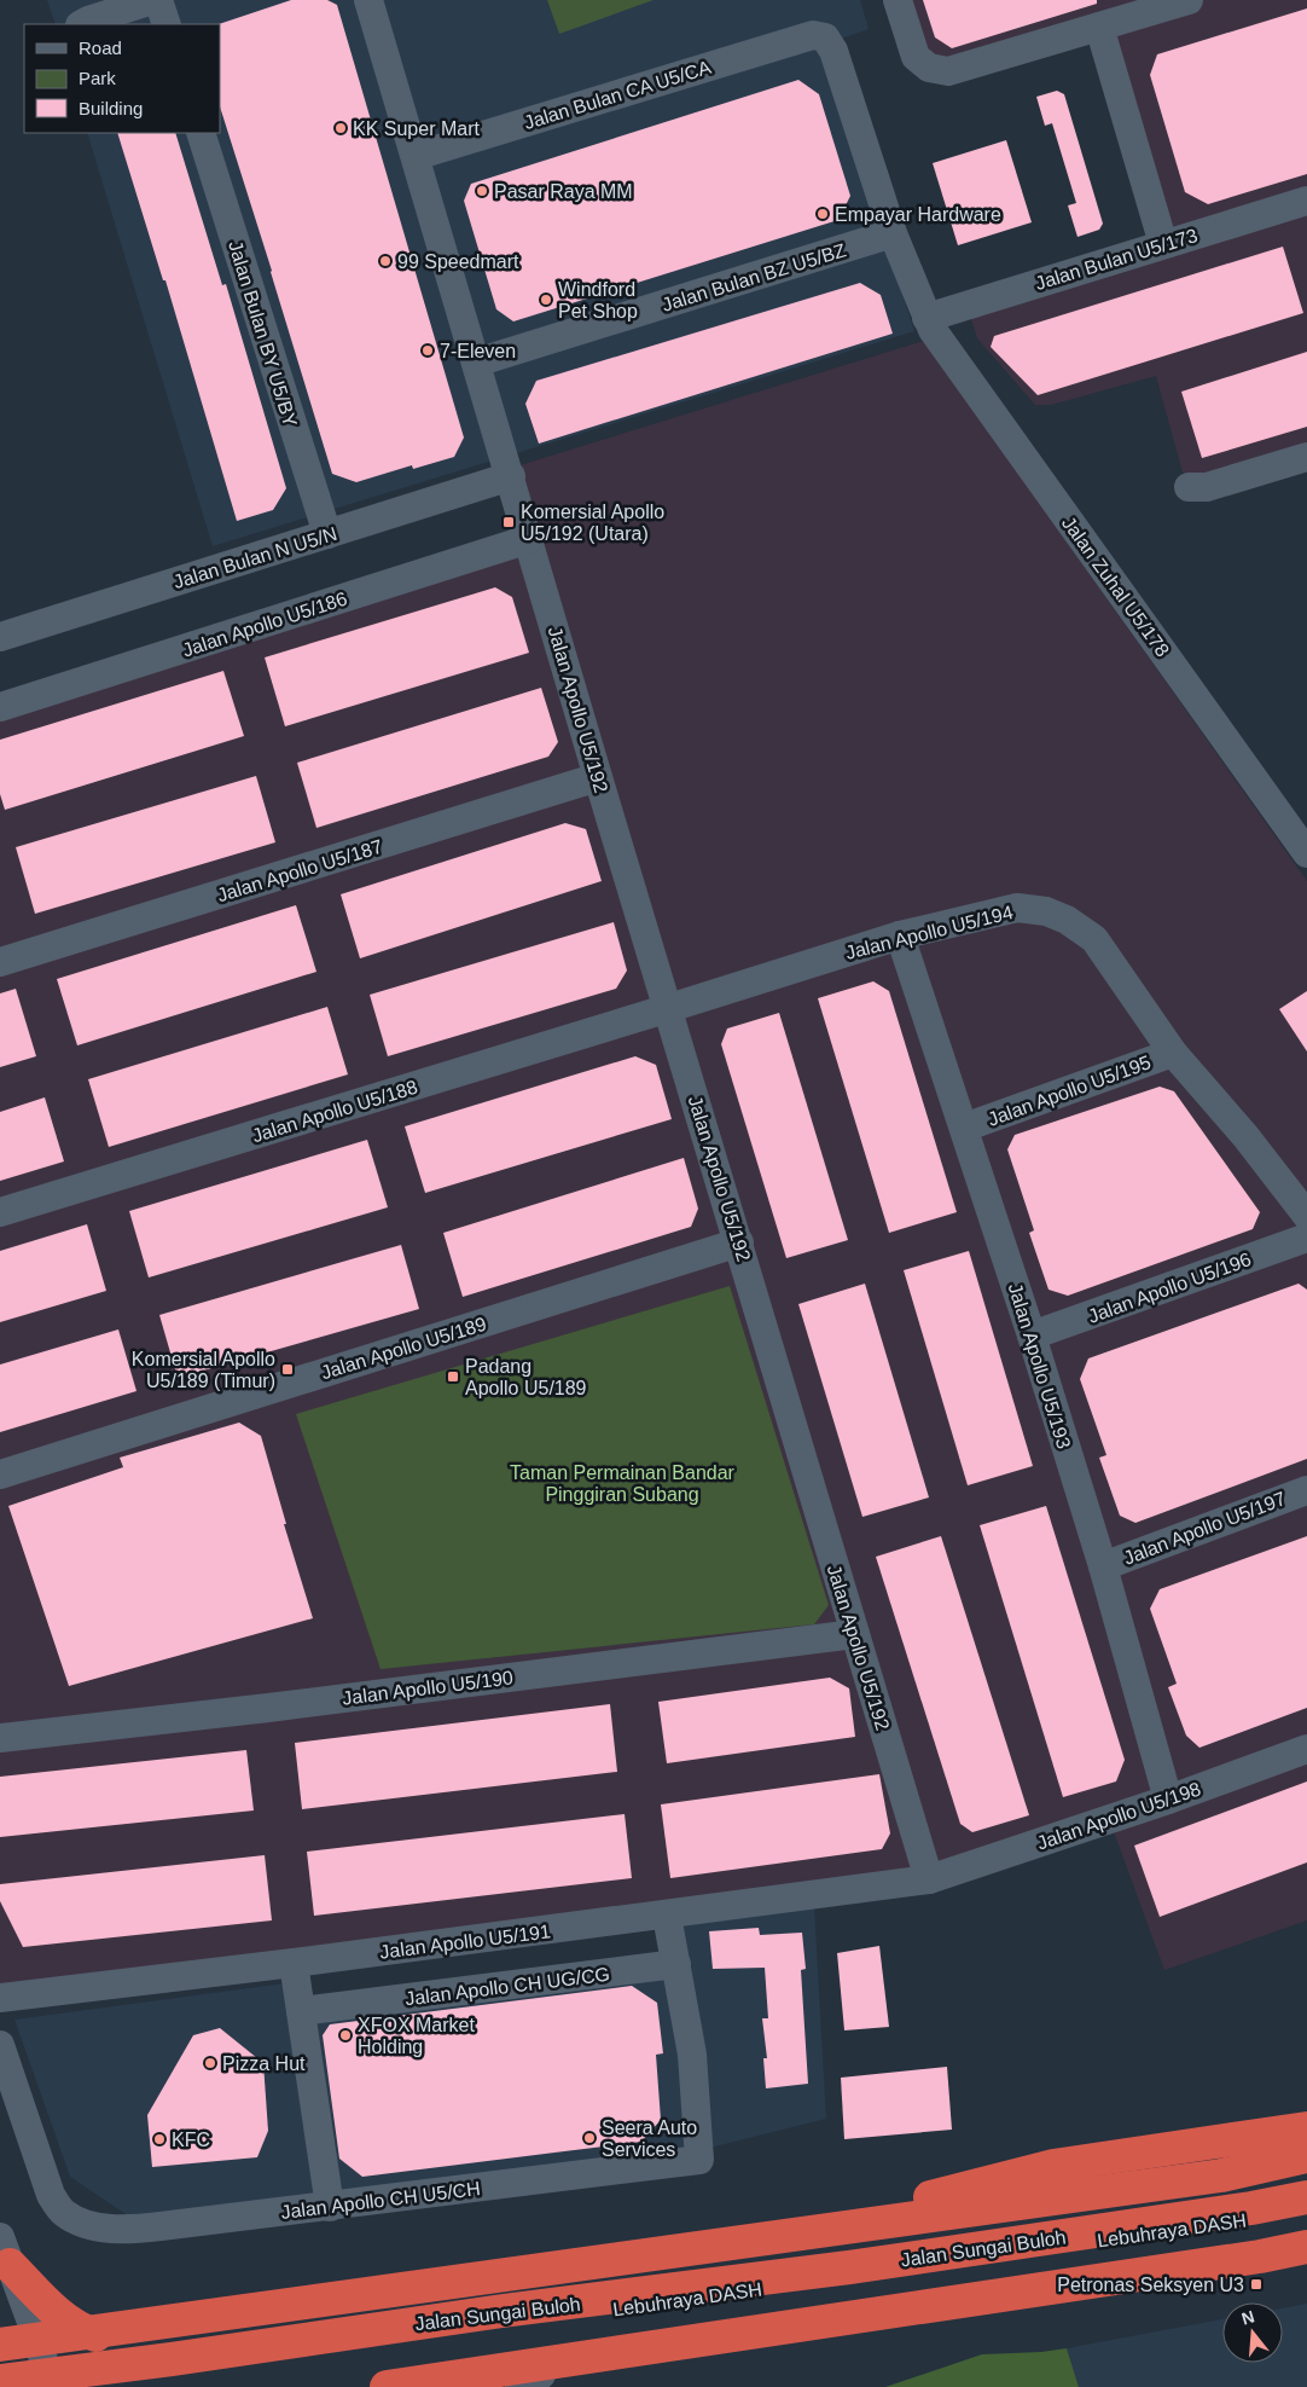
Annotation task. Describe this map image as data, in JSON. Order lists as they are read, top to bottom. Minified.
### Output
{"streets":{"highway":["Lebuhraya DASH","Jalan Sungai Buloh"],"street":["Jalan Bulan CA U5/CA","Jalan Bulan U5/173","Jalan Bulan BZ U5/BZ","Jalan Bulan BY U5/BY","Jalan Bulan N U5/N","Jalan Zuhal U5/178","Jalan Apollo U5/186","Jalan Apollo U5/192","Jalan Apollo U5/187","Jalan Apollo U5/194","Jalan Apollo U5/195","Jalan Apollo U5/188","Jalan Apollo U5/196","Jalan Apollo U5/189","Jalan Apollo U5/193","Jalan Apollo U5/197","Jalan Apollo U5/190","Jalan Apollo U5/198","Jalan Apollo U5/191","Jalan Apollo CH UG/CG","Jalan Apollo CH U5/CH"]},"crossings":[["Jalan Bulan CA U5/CA","Jalan Zuhal U5/178"],["Jalan Bulan CA U5/CA","Jalan Apollo U5/192"],["Jalan Bulan U5/173","Jalan Zuhal U5/178"],["Jalan Bulan BZ U5/BZ","Jalan Zuhal U5/178"],["Jalan Bulan BZ U5/BZ","Jalan Apollo U5/192"],["Jalan Bulan BY U5/BY","Jalan Bulan N U5/N"],["Jalan Bulan N U5/N","Jalan Apollo U5/192"],["Jalan Apollo U5/186","Jalan Apollo U5/192"],["Jalan Apollo U5/192","Jalan Apollo U5/187"],["Jalan Apollo U5/192","Jalan Apollo U5/194"],["Jalan Apollo U5/192","Jalan Apollo U5/188"],["Jalan Apollo U5/192","Jalan Apollo U5/189"],["Jalan Apollo U5/192","Jalan Apollo U5/190"],["Jalan Apollo U5/192","Jalan Apollo U5/198"],["Jalan Apollo U5/192","Jalan Apollo U5/191"],["Jalan Apollo U5/194","Jalan Apollo U5/195"],["Jalan Apollo U5/194","Jalan Apollo U5/188"],["Jalan Apollo U5/194","Jalan Apollo U5/193"],["Jalan Apollo U5/195","Jalan Apollo U5/193"],["Jalan Apollo U5/196","Jalan Apollo U5/193"],["Jalan Apollo U5/193","Jalan Apollo U5/197"],["Jalan Apollo U5/193","Jalan Apollo U5/198"],["Jalan Apollo U5/198","Jalan Apollo U5/191"],["Jalan Apollo CH UG/CG","Jalan Apollo CH U5/CH"],["Lebuhraya DASH","Jalan Sungai Buloh"]],"parks":["Taman Permainan Bandar Pinggiran Subang"],"places":{"other":["KK Super Mart","Pasar Raya MM","Empayar Hardware","99 Speedmart","Windford Pet Shop","7-Eleven","XFOX Market Holding","Pizza Hut","Seera Auto Services","KFC"],"transit":["Komersial Apollo U5/192 (Utara)","Komersial Apollo U5/189 (Timur)","Padang Apollo U5/189","Petronas Seksyen U3"]},"legend":["Road","Park","Building"],"north":"top"}
